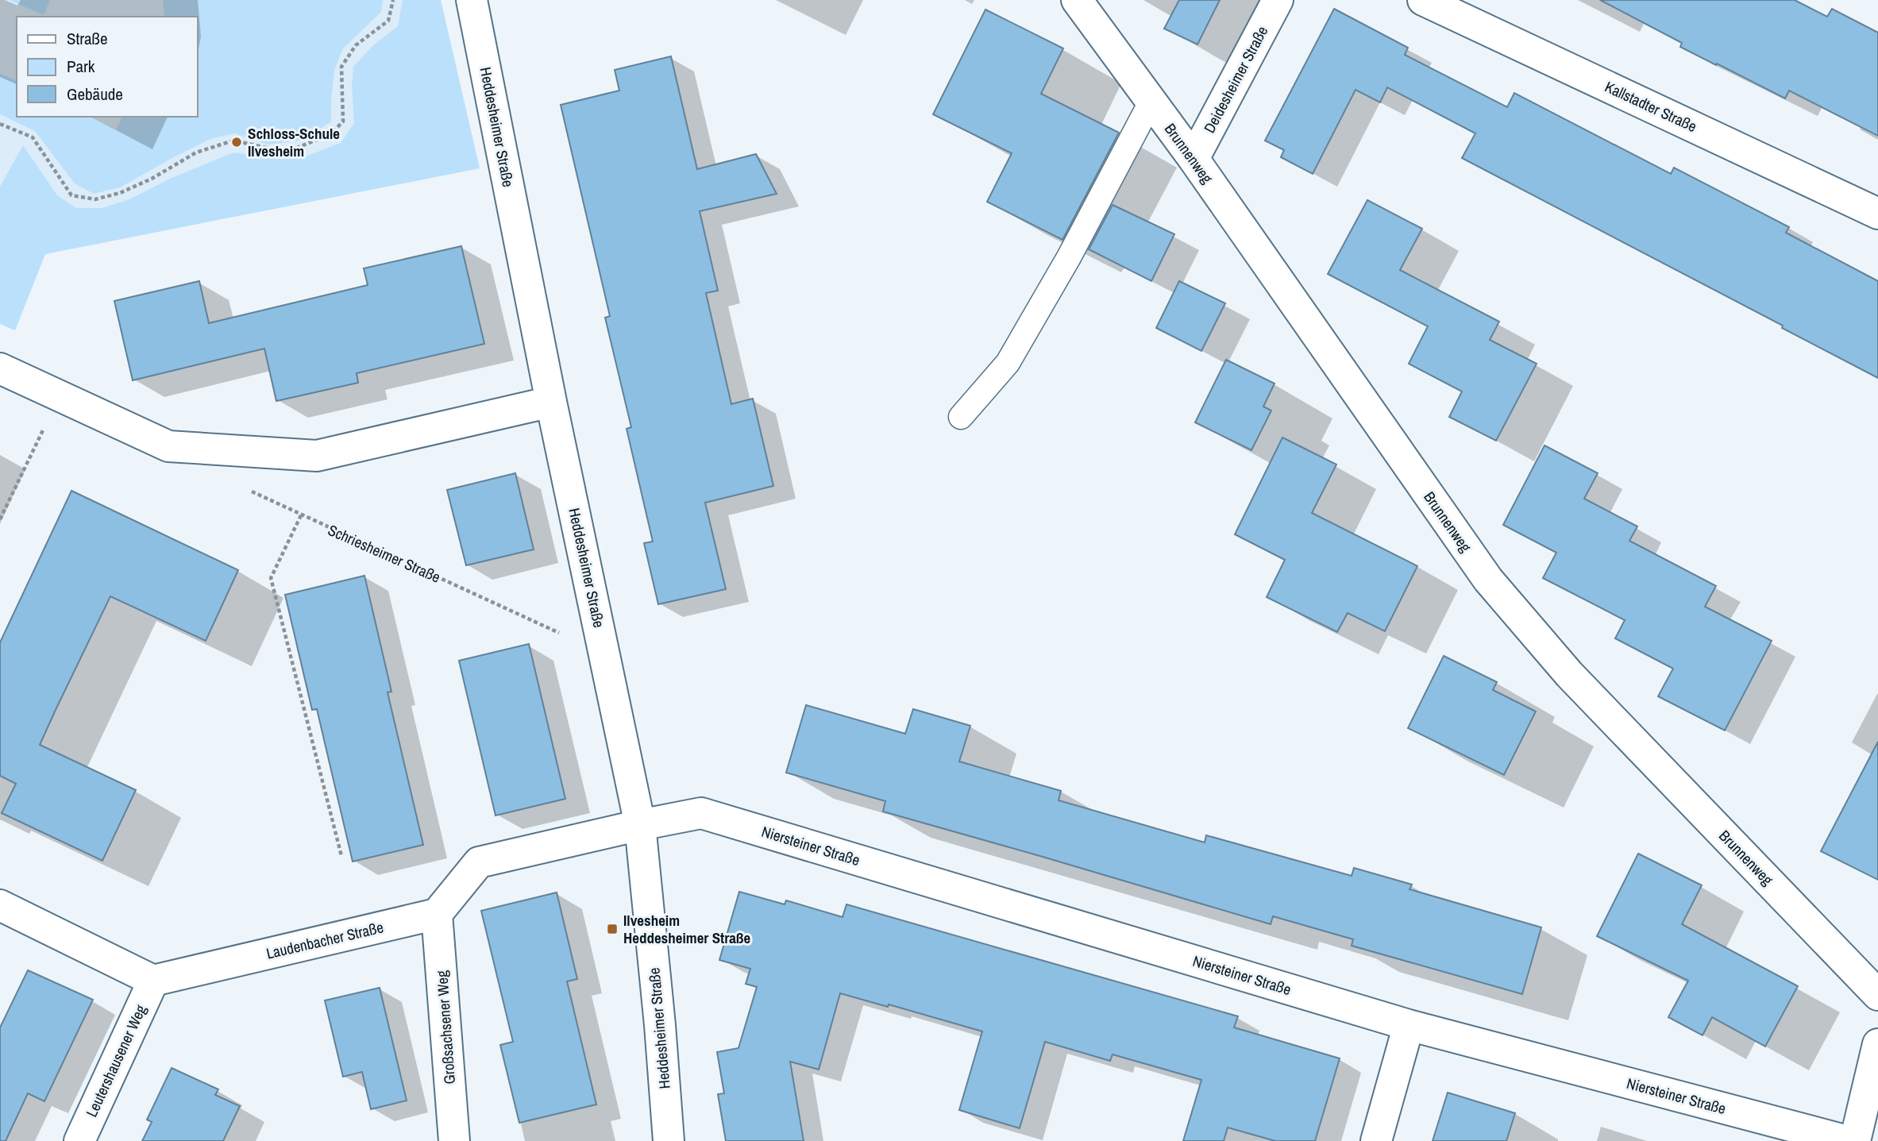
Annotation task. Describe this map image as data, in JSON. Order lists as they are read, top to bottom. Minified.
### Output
{"streets":{"street":["Deidesheimer Straße","Kallstadter Straße","Heddesheimer Straße","Brunnenweg","Niersteiner Straße","Laudenbacher Straße","Großsachsener Weg","Leutershausener Weg"],"path":["Schriesheimer Straße"]},"crossings":[["Deidesheimer Straße","Brunnenweg"],["Heddesheimer Straße","Schriesheimer Straße"],["Heddesheimer Straße","Niersteiner Straße"],["Laudenbacher Straße","Großsachsener Weg"],["Laudenbacher Straße","Leutershausener Weg"]],"places":{"other":["Schloss-Schule Ilvesheim"],"transit":["Ilvesheim Heddesheimer Straße"]},"legend":["Straße","Park","Gebäude"]}
